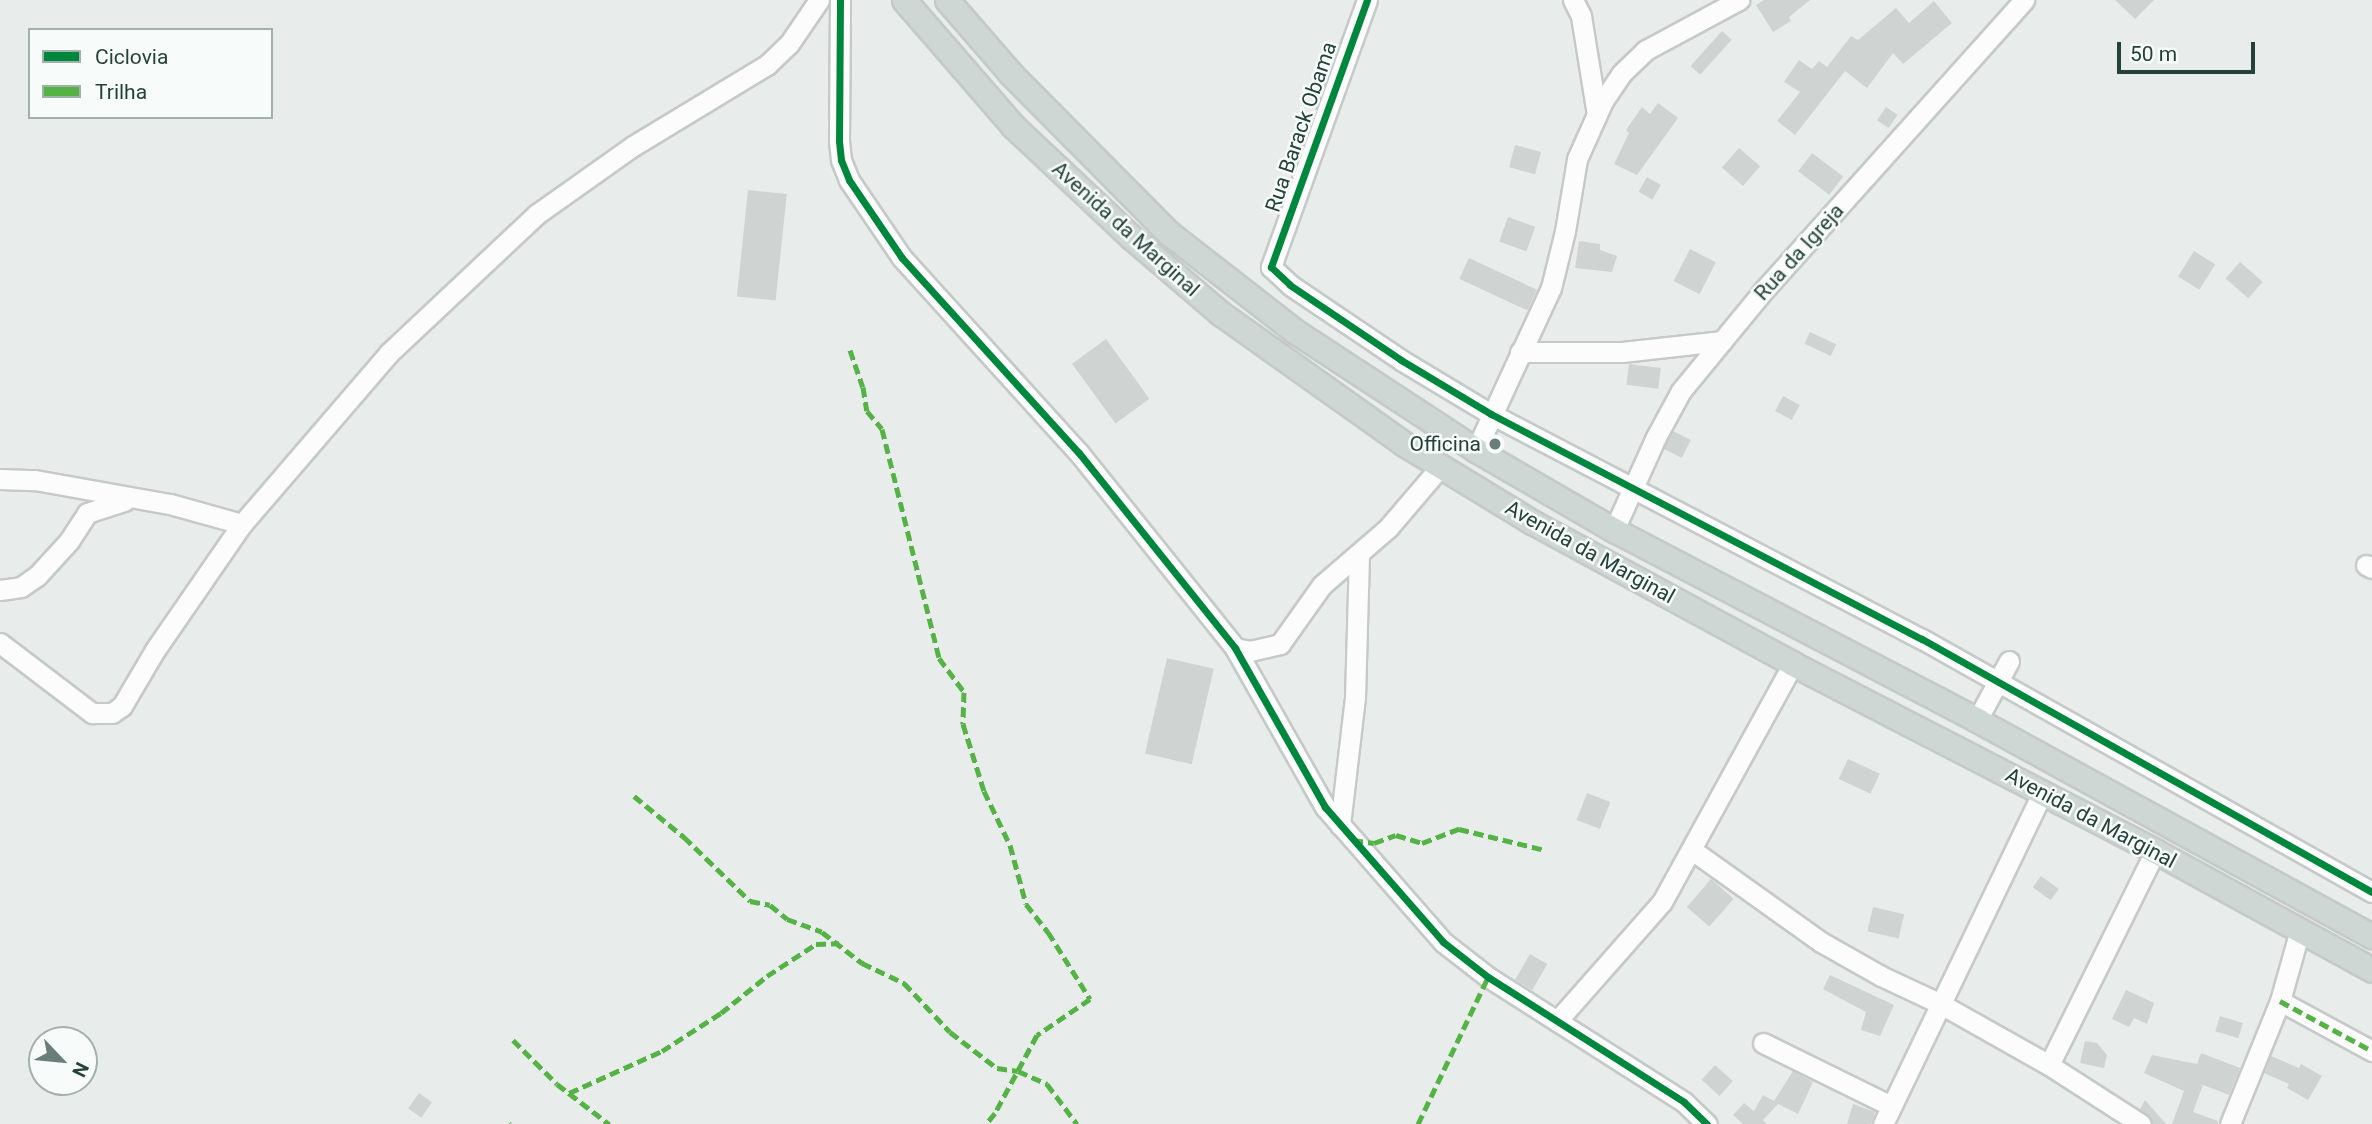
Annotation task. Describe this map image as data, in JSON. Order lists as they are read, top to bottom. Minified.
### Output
{"streets":{"main road":["Avenida da Marginal"],"street":["Rua Barack Obama","Rua da Igreja"]},"crossings":[["Avenida da Marginal","Rua da Igreja"]],"places":["Officina"],"legend":["Ciclovia","Trilha"],"scale_bar":"50 m","north":"bottom right"}
